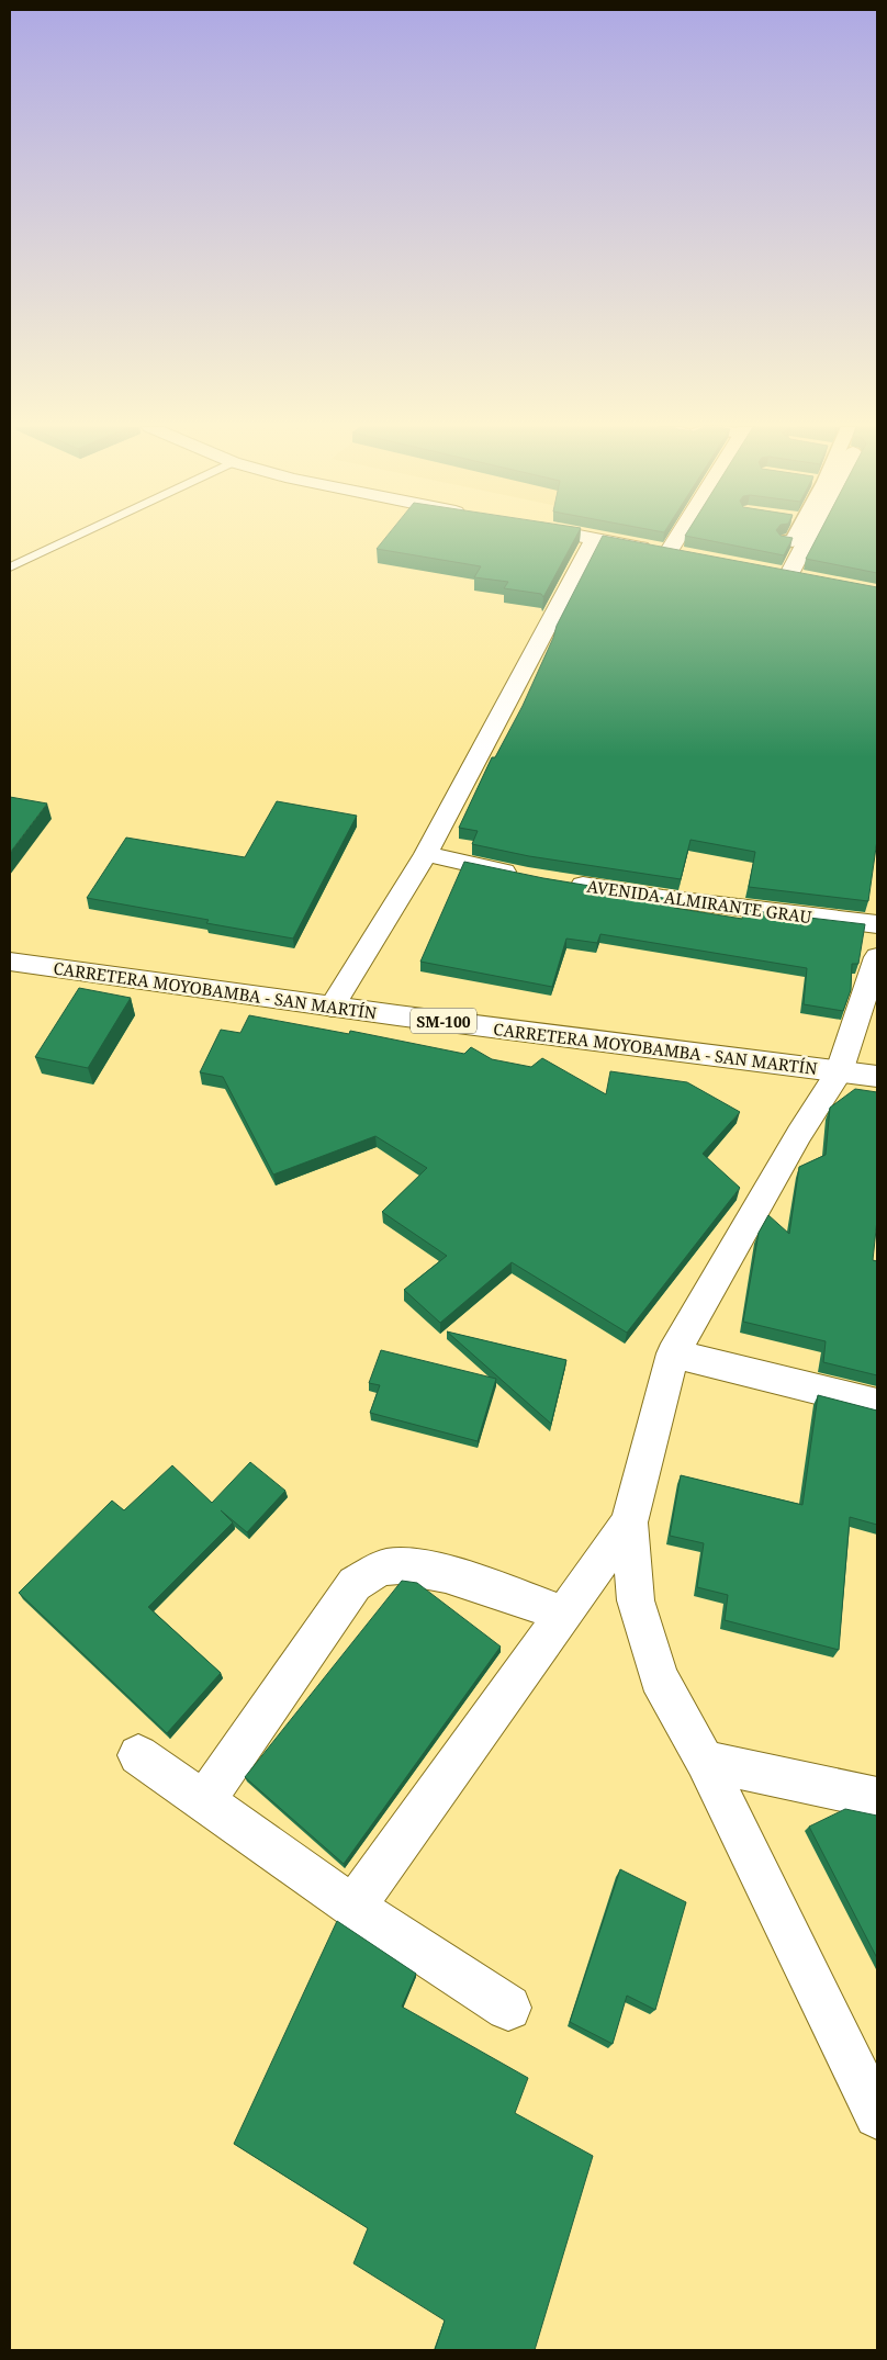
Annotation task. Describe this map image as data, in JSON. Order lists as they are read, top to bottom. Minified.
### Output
{"streets":{"street":["AVENIDA ALMIRANTE GRAU","CARRETERA MOYOBAMBA - SAN MARTÍN","SM-100"]}}
